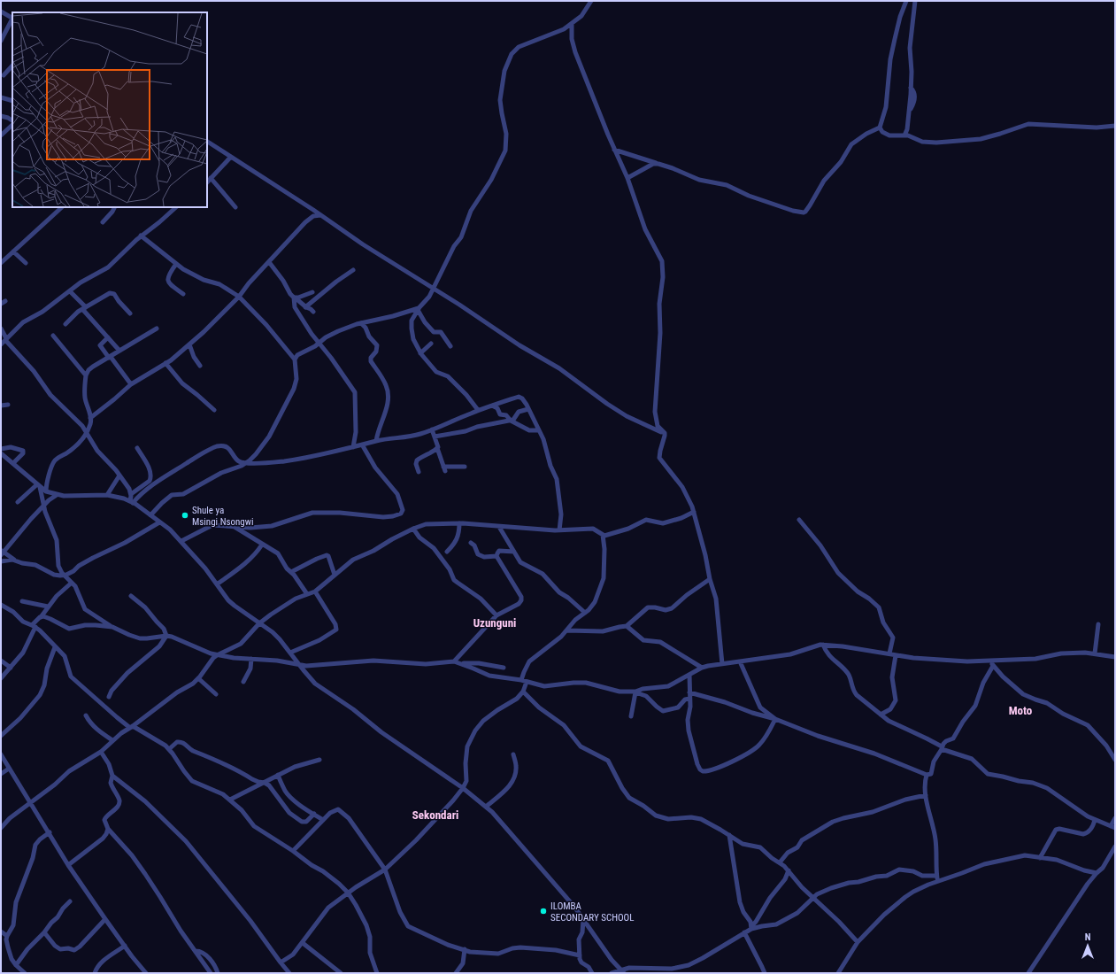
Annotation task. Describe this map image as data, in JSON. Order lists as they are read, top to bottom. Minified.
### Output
{"districts":["Uzunguni","Moto","Sekondari"],"places":["Shule ya Msingi Nsongwi","ILOMBA SECONDARY SCHOOL"],"north":"top"}
